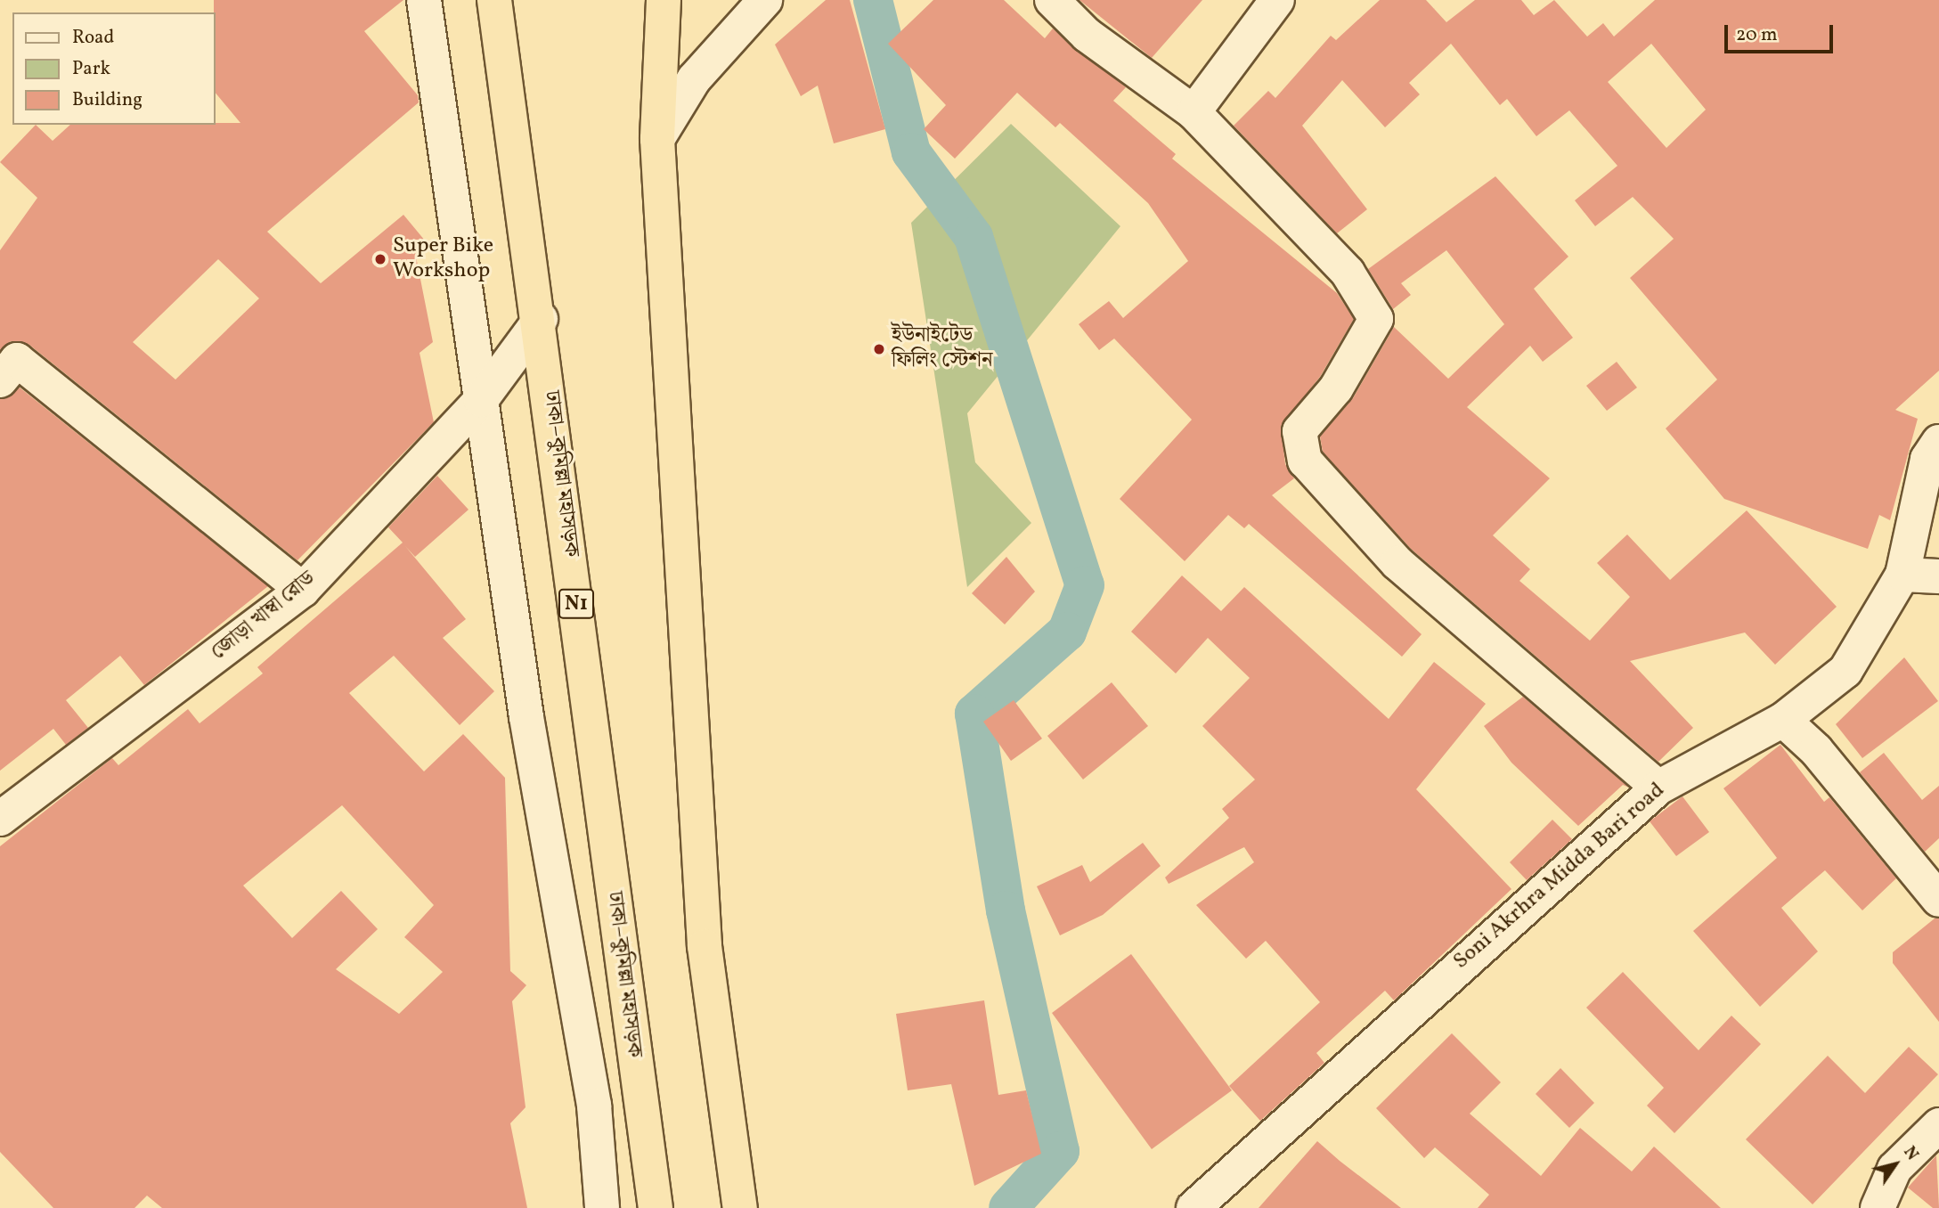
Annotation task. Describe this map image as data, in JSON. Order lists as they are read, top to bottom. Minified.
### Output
{"streets":{"highway":["ঢাকা–কুমিল্লা মহাসড়ক","N1"],"street":["জোড়া খাম্বা রোড","Soni Akrhra Midda Bari road"]},"crossings":[["ঢাকা–কুমিল্লা মহাসড়ক","জোড়া খাম্বা রোড"]],"places":["Super Bike Workshop","ইউনাইটেড ফিলিং স্টেশন"],"legend":["Road","Park","Building"],"scale_bar":"20 m","north":"top right"}
